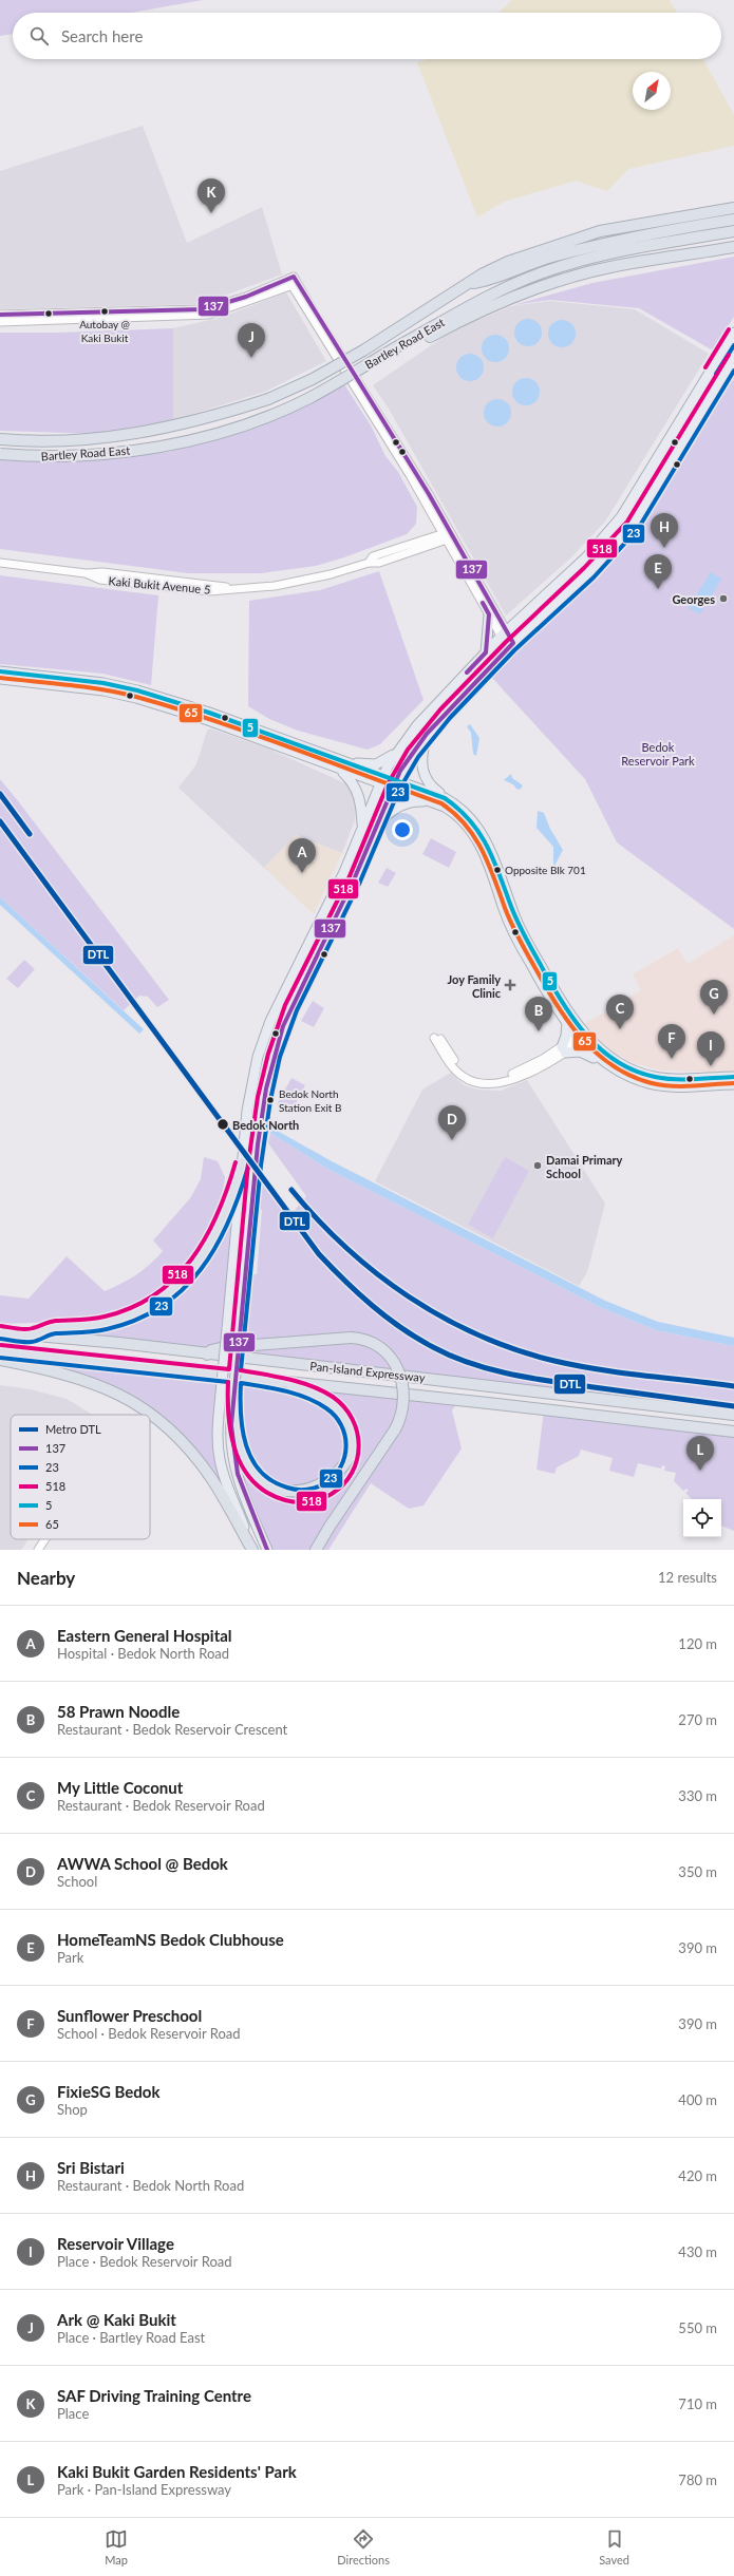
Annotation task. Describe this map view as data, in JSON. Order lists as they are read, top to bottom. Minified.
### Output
{"streets":{"highway":["Bartley Road East","Pan-Island Expressway"],"street":["Kaki Bukit Avenue 5"]},"parks":["Bedok Reservoir Park"],"places":{"other":["Autobay @ Kaki Bukit","Georges","Opposite Blk 701","Bedok North Station Exit B","Bedok North","Damai Primary School"],"health":["Joy Family Clinic"]},"lines":["transit line 137","transit line 518","transit line 23","transit line 5","transit line 65","metro line DTL"],"legend":["Metro DTL","137","23","518","5","65"],"north":"top right","page":{"search":"Search here","pins":["K","J","H","E","A","G","C","B","F","I","D","L"],"heading":["Nearby","12 results"],"list":[{"mark":"A","name":"Eastern General Hospital","note":"Hospital · Bedok North Road","value":"120 m"},{"mark":"B","name":"58 Prawn Noodle","note":"Restaurant · Bedok Reservoir Crescent","value":"270 m"},{"mark":"C","name":"My Little Coconut","note":"Restaurant · Bedok Reservoir Road","value":"330 m"},{"mark":"D","name":"AWWA School @ Bedok","note":"School","value":"350 m"},{"mark":"E","name":"HomeTeamNS Bedok Clubhouse","note":"Park","value":"390 m"},{"mark":"F","name":"Sunflower Preschool","note":"School · Bedok Reservoir Road","value":"390 m"},{"mark":"G","name":"FixieSG Bedok","note":"Shop","value":"400 m"},{"mark":"H","name":"Sri Bistari","note":"Restaurant · Bedok North Road","value":"420 m"},{"mark":"I","name":"Reservoir Village","note":"Place · Bedok Reservoir Road","value":"430 m"},{"mark":"J","name":"Ark @ Kaki Bukit","note":"Place · Bartley Road East","value":"550 m"},{"mark":"K","name":"SAF Driving Training Centre","note":"Place","value":"710 m"},{"mark":"L","name":"Kaki Bukit Garden Residents' Park","note":"Park · Pan-Island Expressway","value":"780 m"}],"nav":["Map","Directions","Saved"]}}
